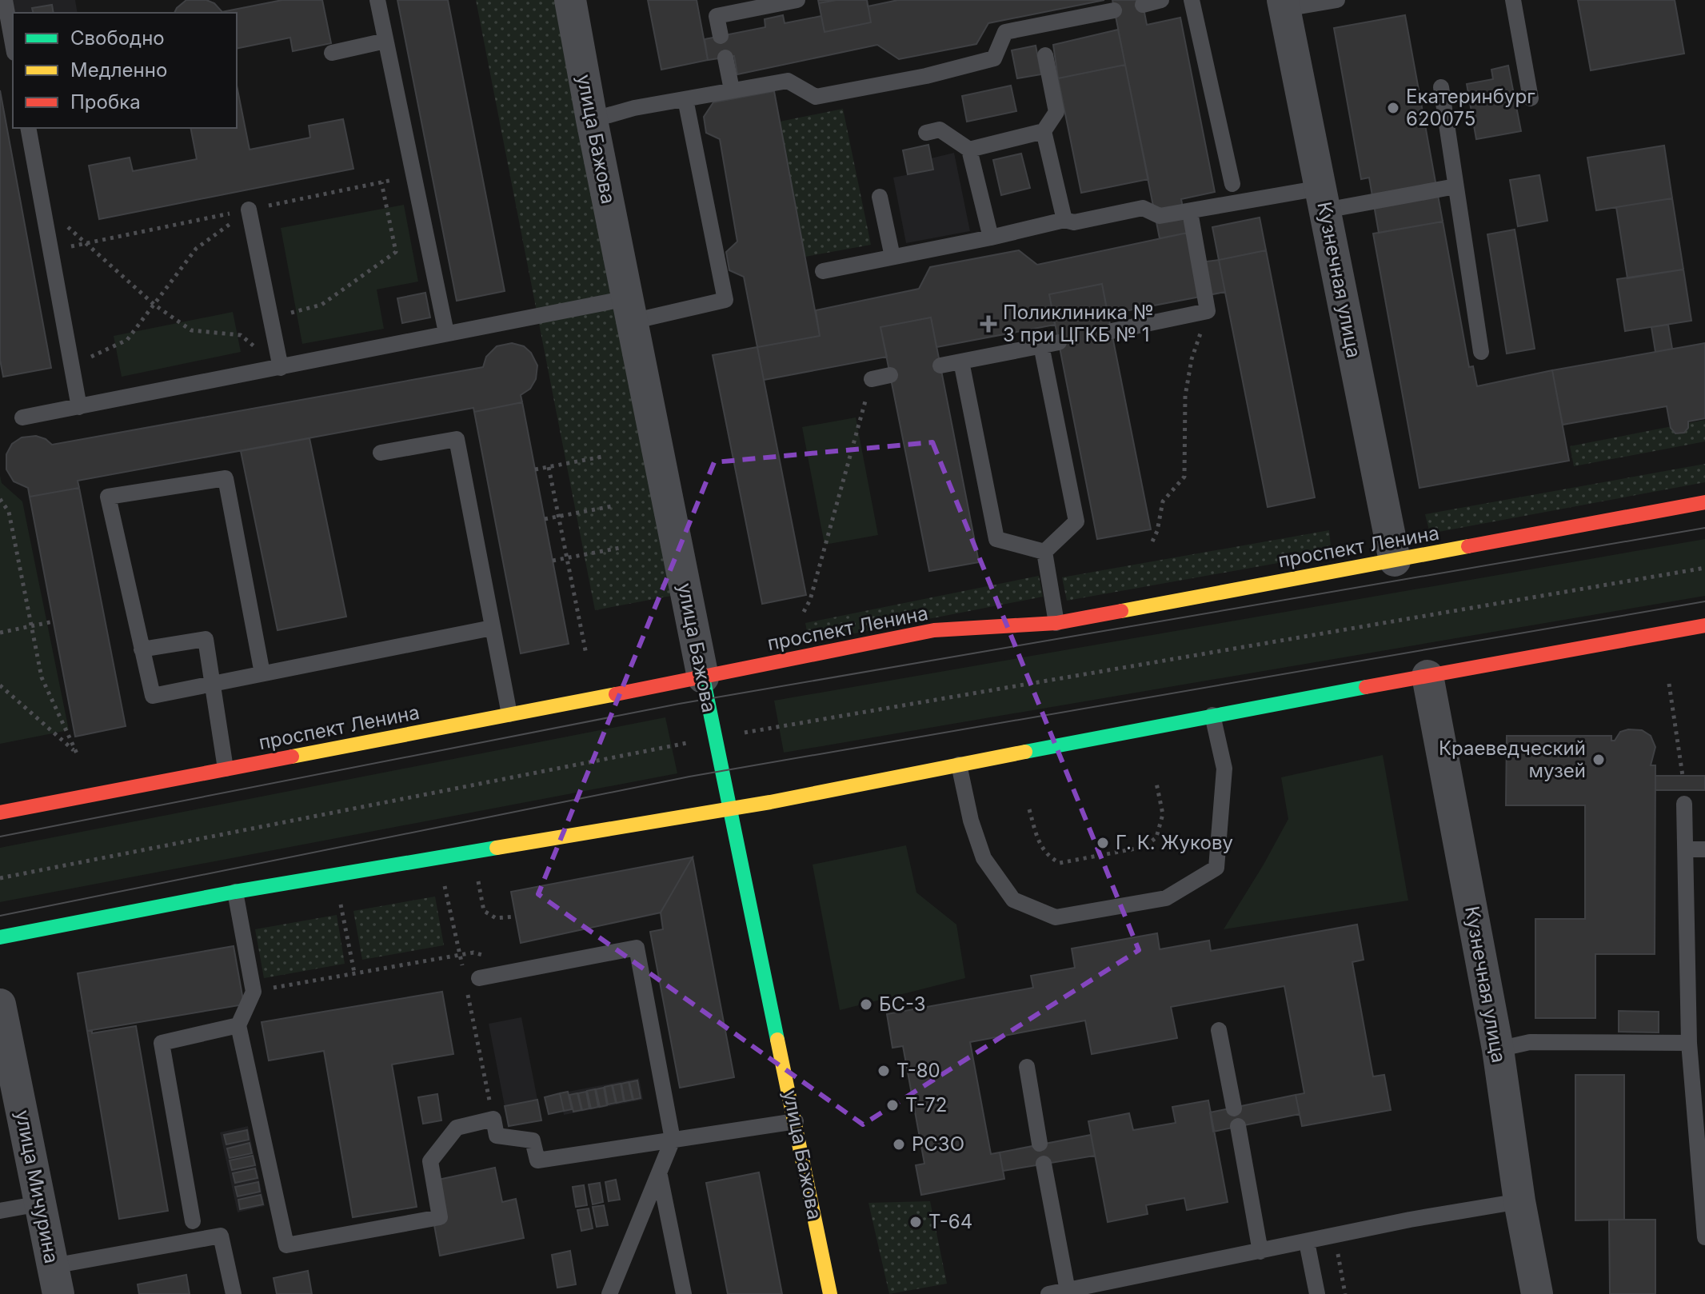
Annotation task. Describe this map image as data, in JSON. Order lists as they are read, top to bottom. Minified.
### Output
{"streets":{"main road":["улица Бажова","проспект Ленина"],"street":["Кузнечная улица","улица Мичурина"]},"crossings":[["улица Бажова","проспект Ленина"],["Кузнечная улица","проспект Ленина"]],"places":{"other":["Екатеринбург 620075","Краеведческий музей","Г. К. Жукову","БС-3","Т-80","Т-72","РСЗО","Т-64"],"health":["Поликлиника № 3 при ЦГКБ № 1"]},"legend":["Свободно","Медленно","Пробка"]}
